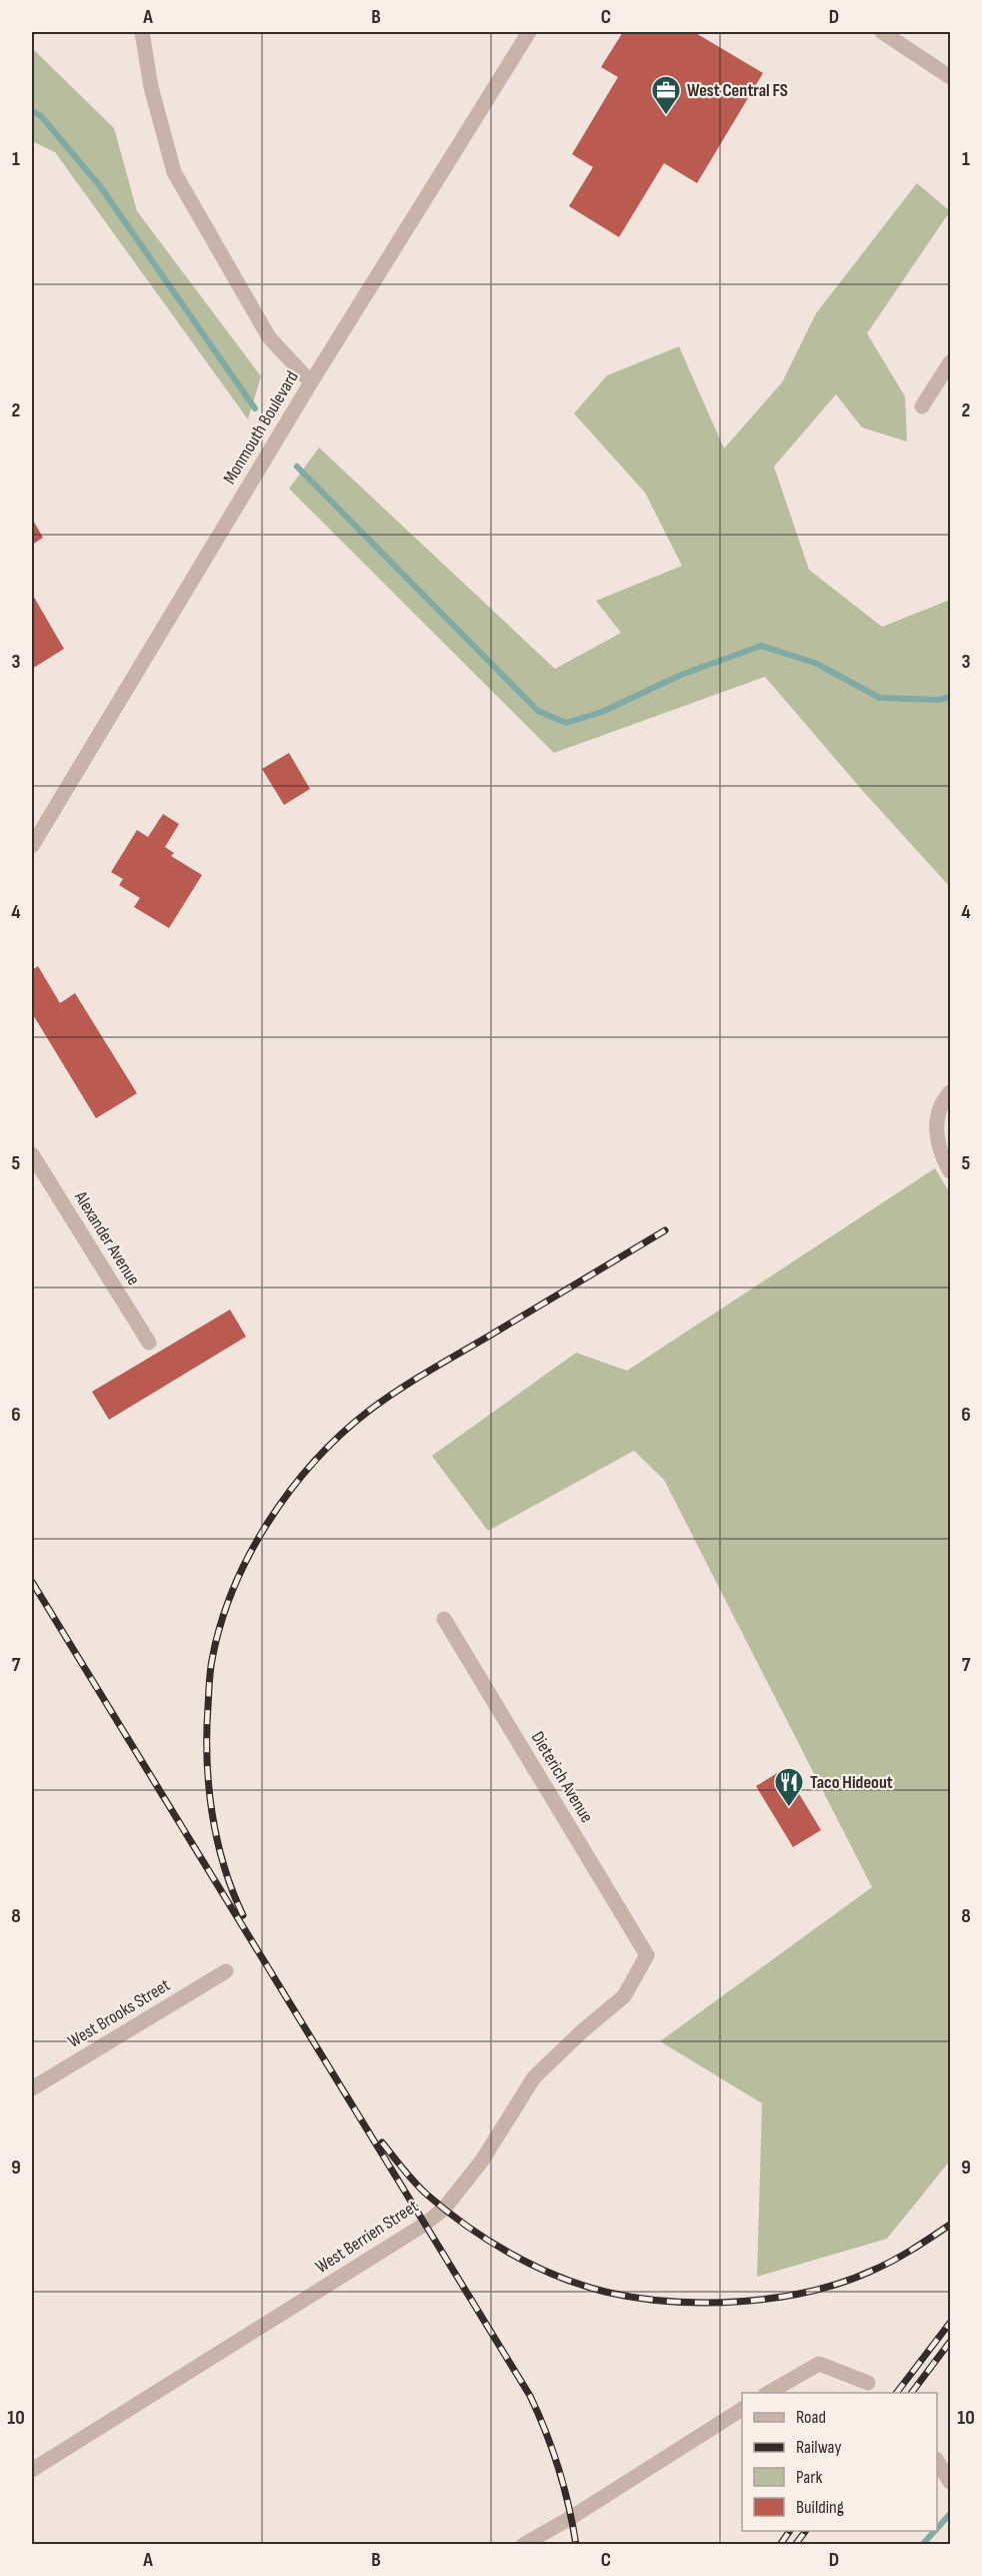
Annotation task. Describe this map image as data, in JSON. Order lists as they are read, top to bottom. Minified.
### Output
{"streets":{"street":["Monmouth Boulevard","Alexander Avenue","Dieterich Avenue","West Brooks Street","West Berrien Street"]},"crossings":[["Dieterich Avenue","West Berrien Street"]],"places":{"office":["West Central FS"],"restaurant":["Taco Hideout"]},"legend":["Road","Railway","Park","Building"],"grid":{"columns":["A","B","C","D"],"rows":["1","2","3","4","5","6","7","8","9","10"]}}
